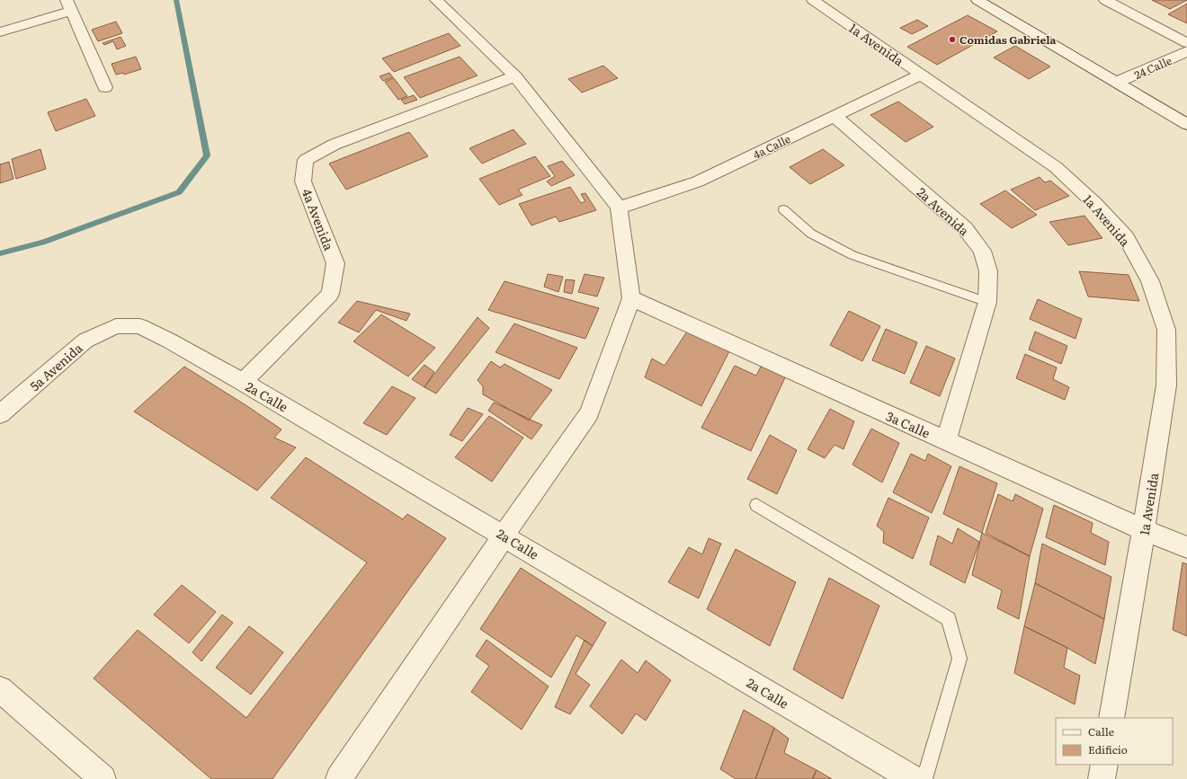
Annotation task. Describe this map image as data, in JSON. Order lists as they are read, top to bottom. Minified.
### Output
{"streets":{"street":["1a Avenida","24 Calle","4a Calle","2a Avenida","4a Avenida","5a Avenida","2a Calle","3a Calle"]},"crossings":[["1a Avenida","4a Calle"],["1a Avenida","3a Calle"],["4a Calle","2a Avenida"],["2a Avenida","3a Calle"],["4a Avenida","2a Calle"],["5a Avenida","2a Calle"]],"places":["Comidas Gabriela"],"legend":["Calle","Edificio"]}
